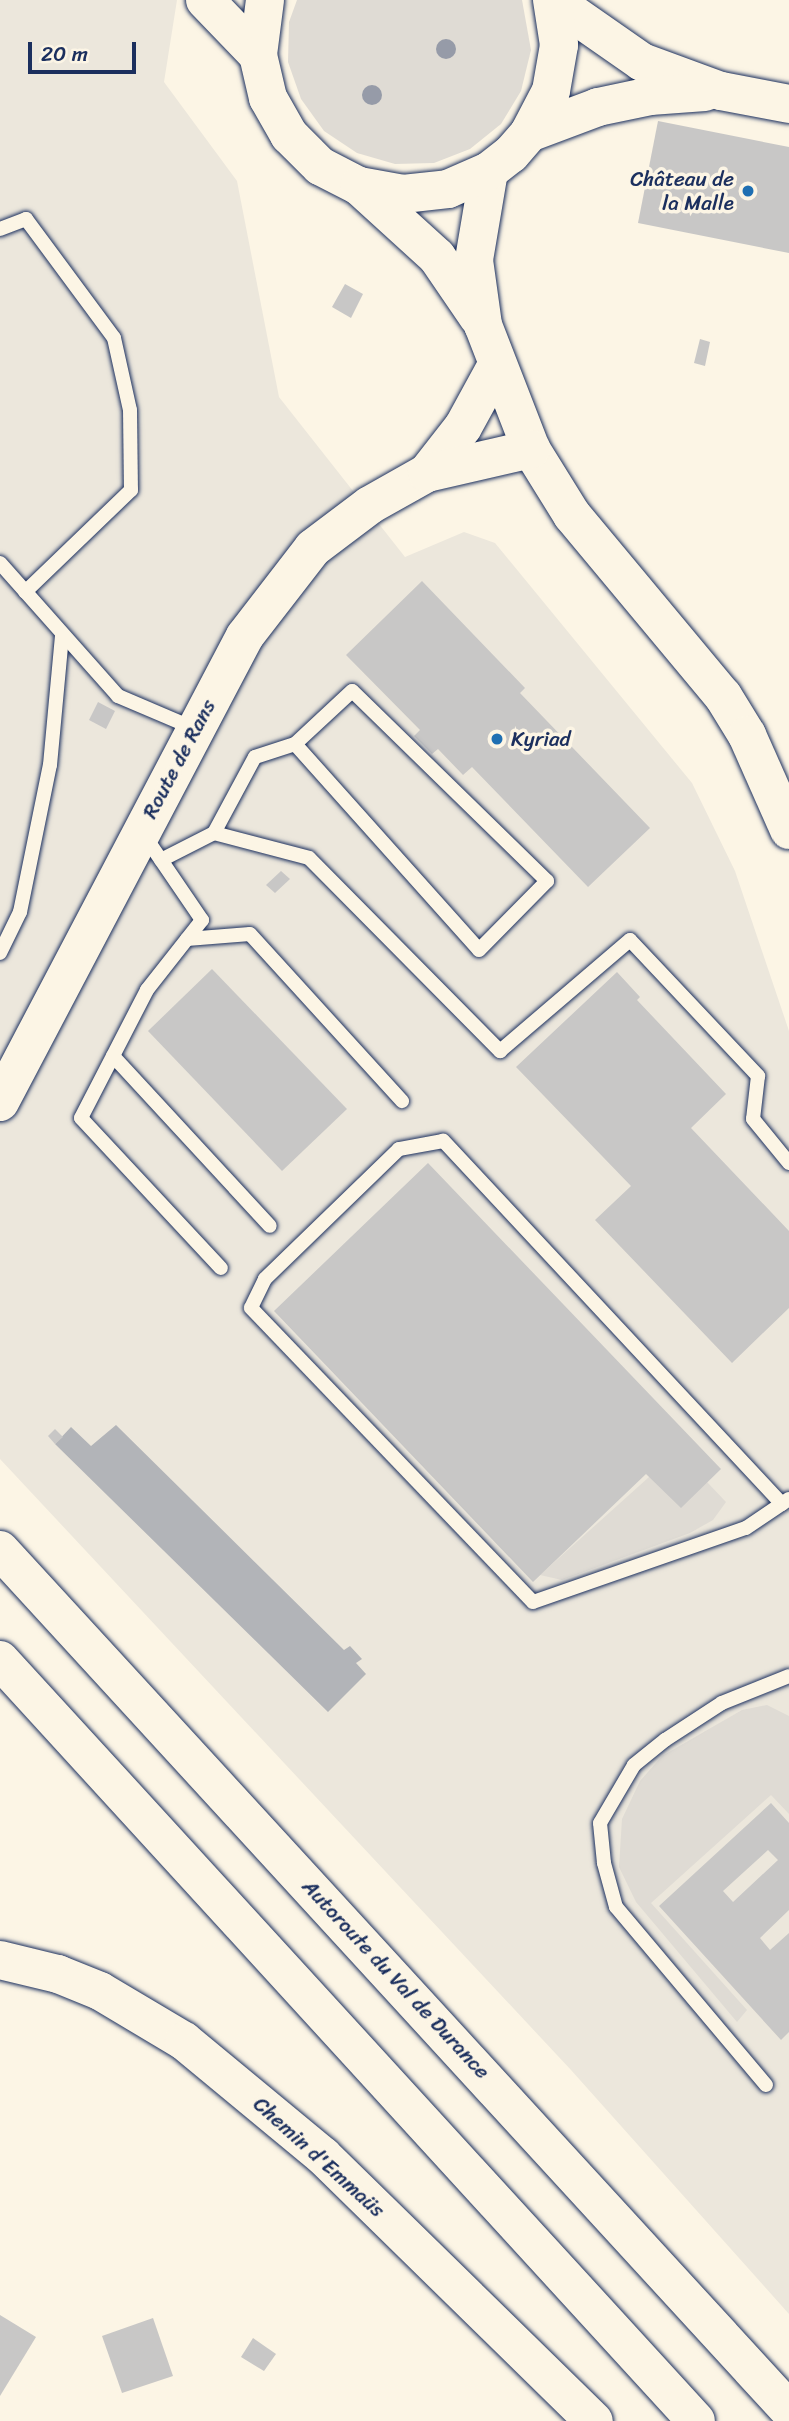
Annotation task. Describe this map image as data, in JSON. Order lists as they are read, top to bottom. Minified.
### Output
{"streets":{"main road":["Route de Rans","Autoroute du Val de Durance","Chemin d'Emmaüs"]},"places":["Château de la Malle","Kyriad"],"scale_bar":"20 m"}
